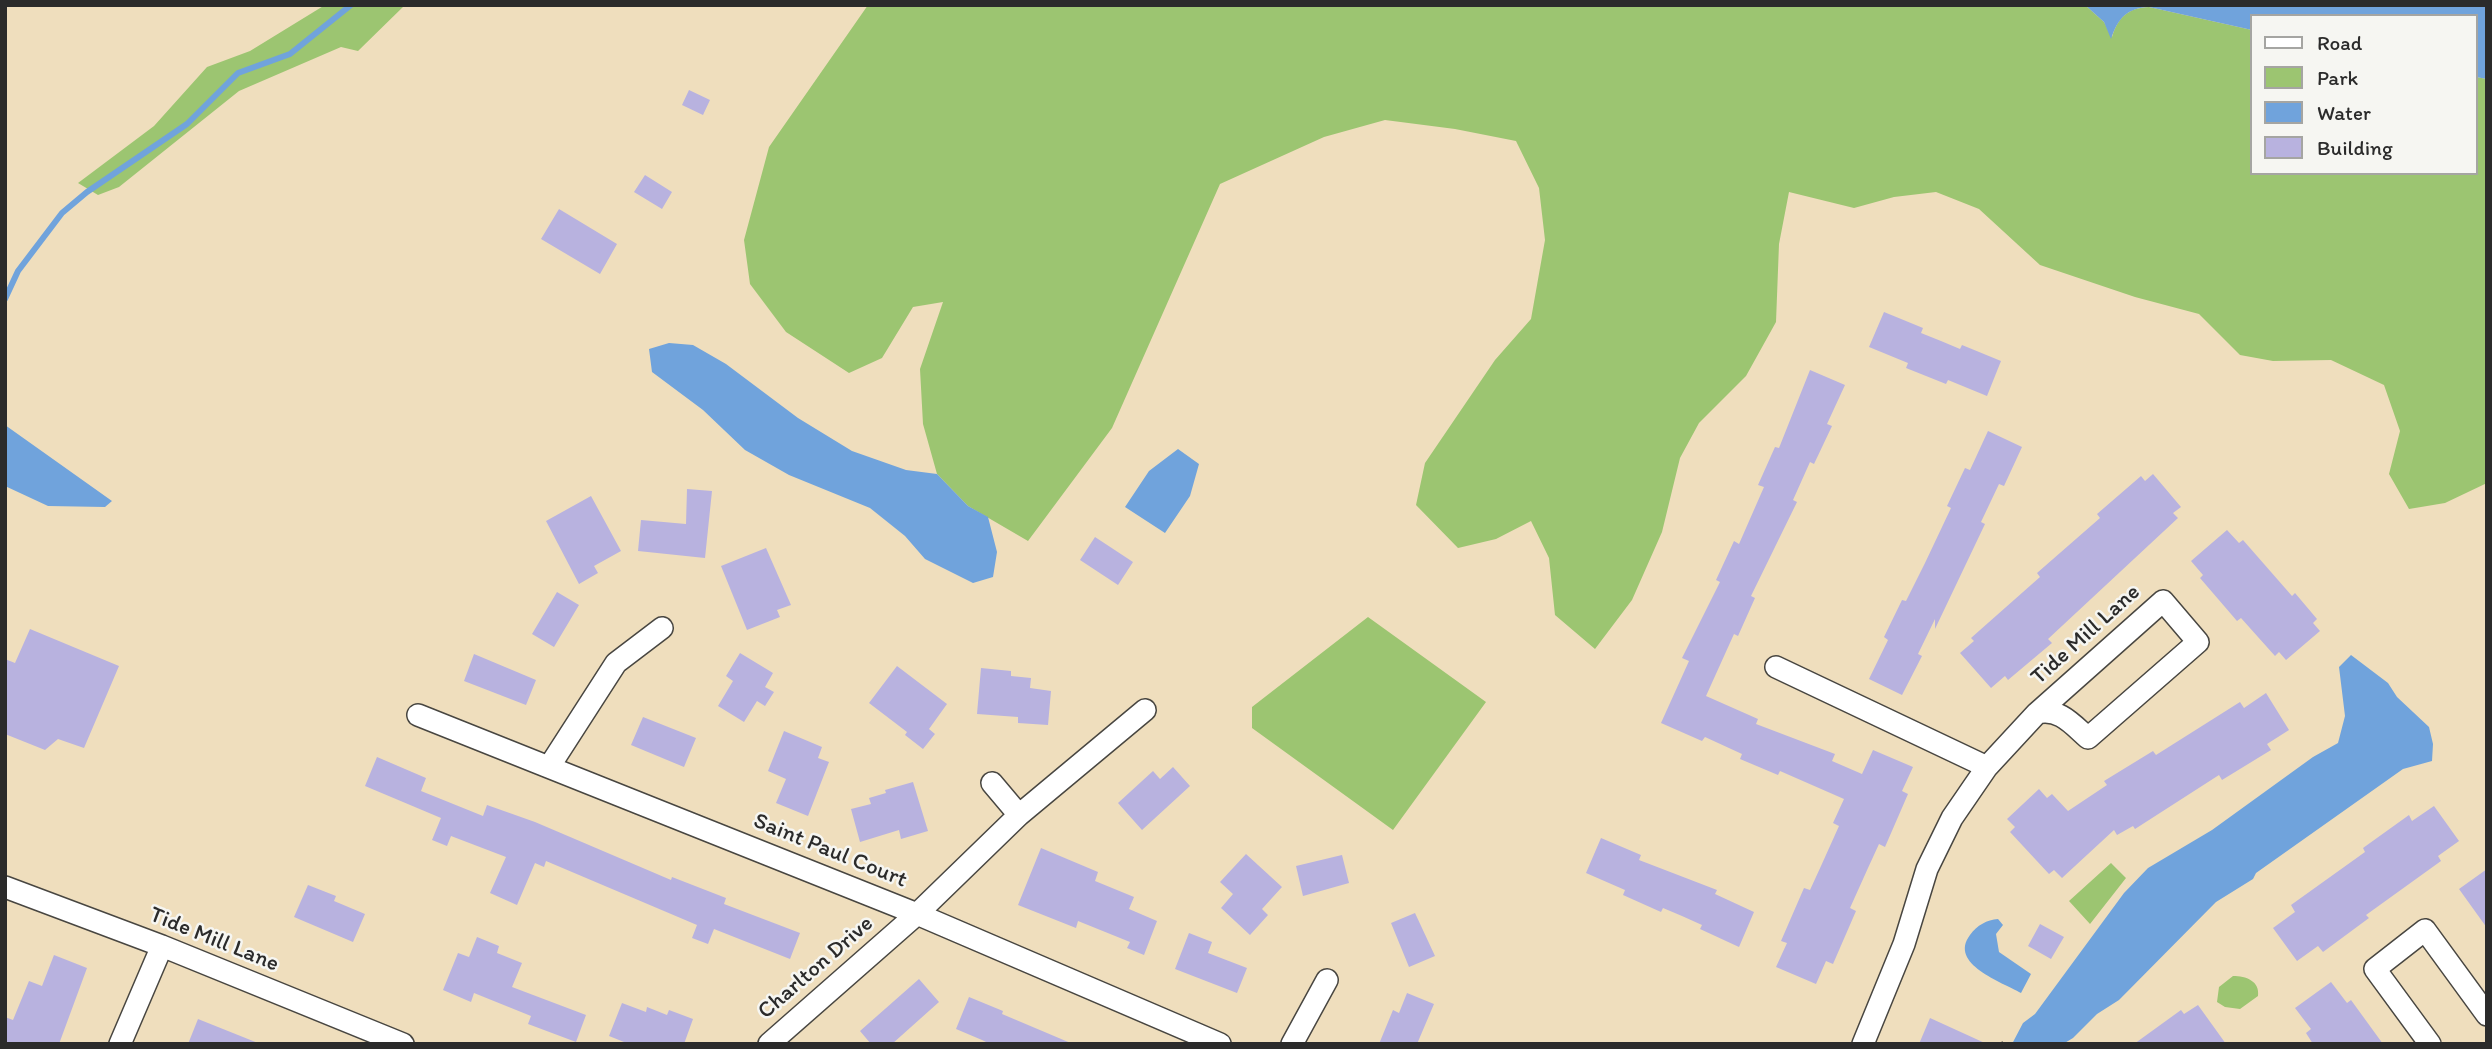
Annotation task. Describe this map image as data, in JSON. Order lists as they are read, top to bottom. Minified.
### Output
{"streets":{"street":["Tide Mill Lane","Saint Paul Court","Charlton Drive"]},"crossings":[["Saint Paul Court","Charlton Drive"]],"legend":["Road","Park","Water","Building"]}
